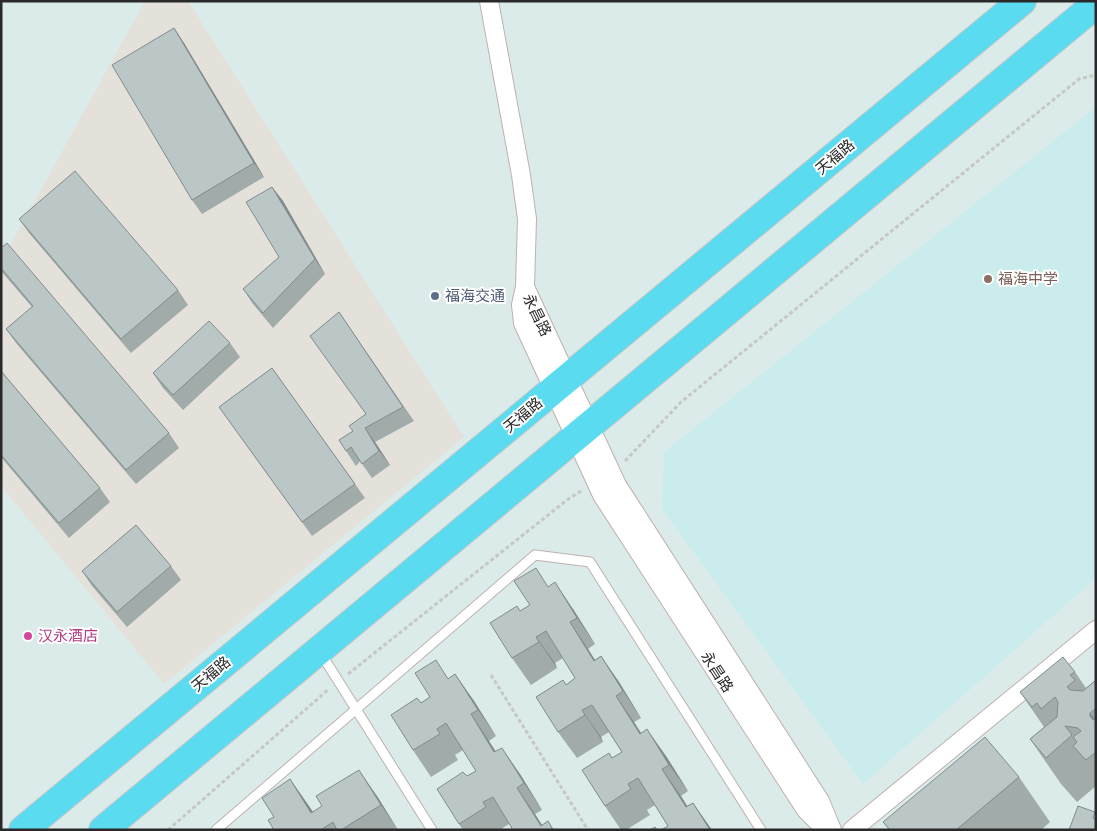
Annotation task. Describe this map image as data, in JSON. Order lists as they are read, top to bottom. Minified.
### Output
{"streets":{"main road":["天福路"],"street":["永昌路"]},"crossings":[["天福路","永昌路"]],"places":["福海中学","福海交通","汉永酒店"]}
